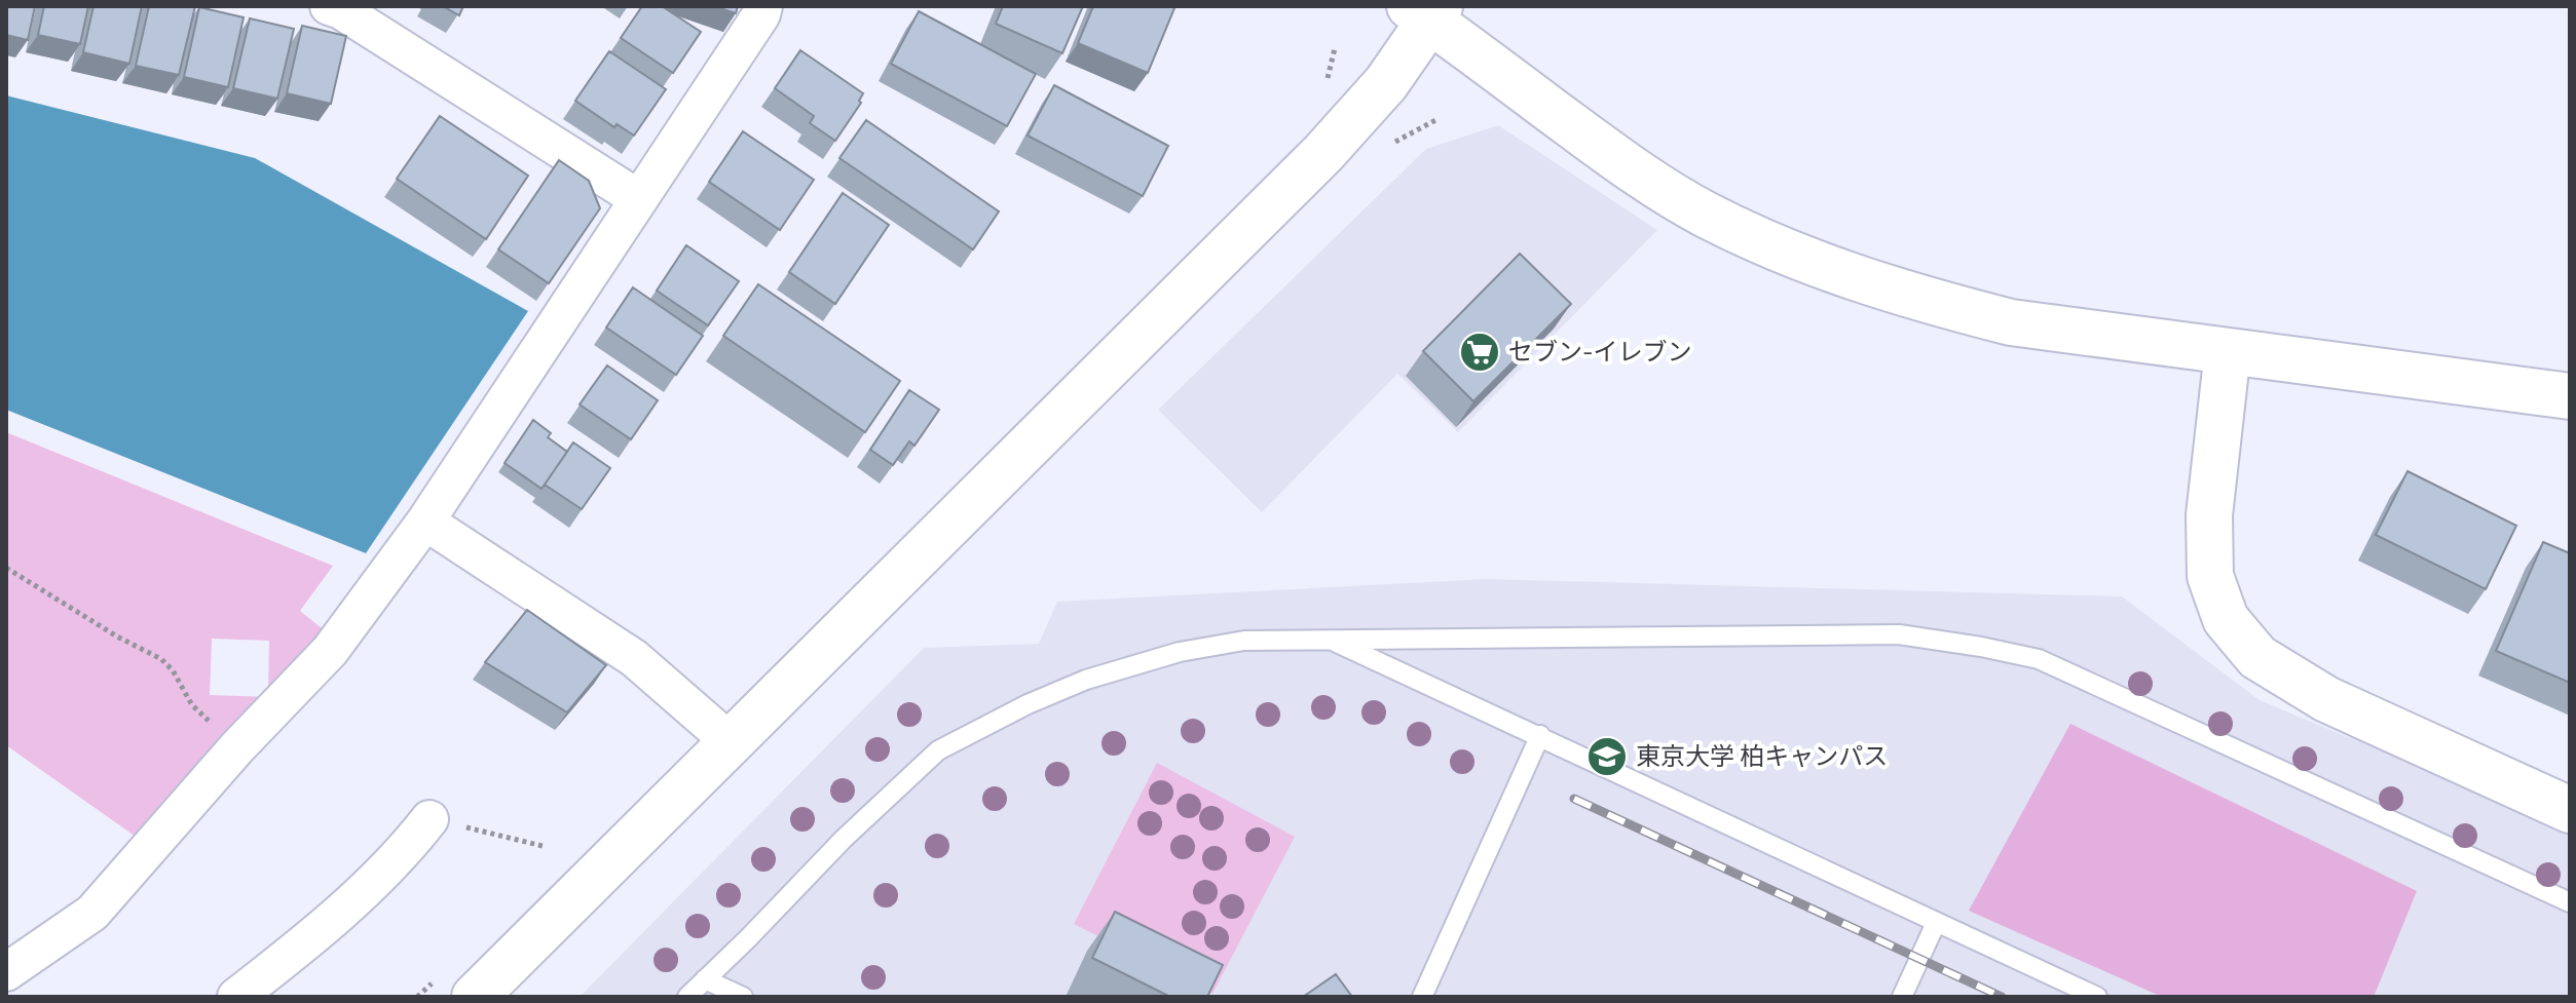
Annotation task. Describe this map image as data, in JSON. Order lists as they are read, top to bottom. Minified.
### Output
{"places":{"supermarket":["セブン-イレブン"],"school or university":["東京大学 柏キャンパス"]}}
